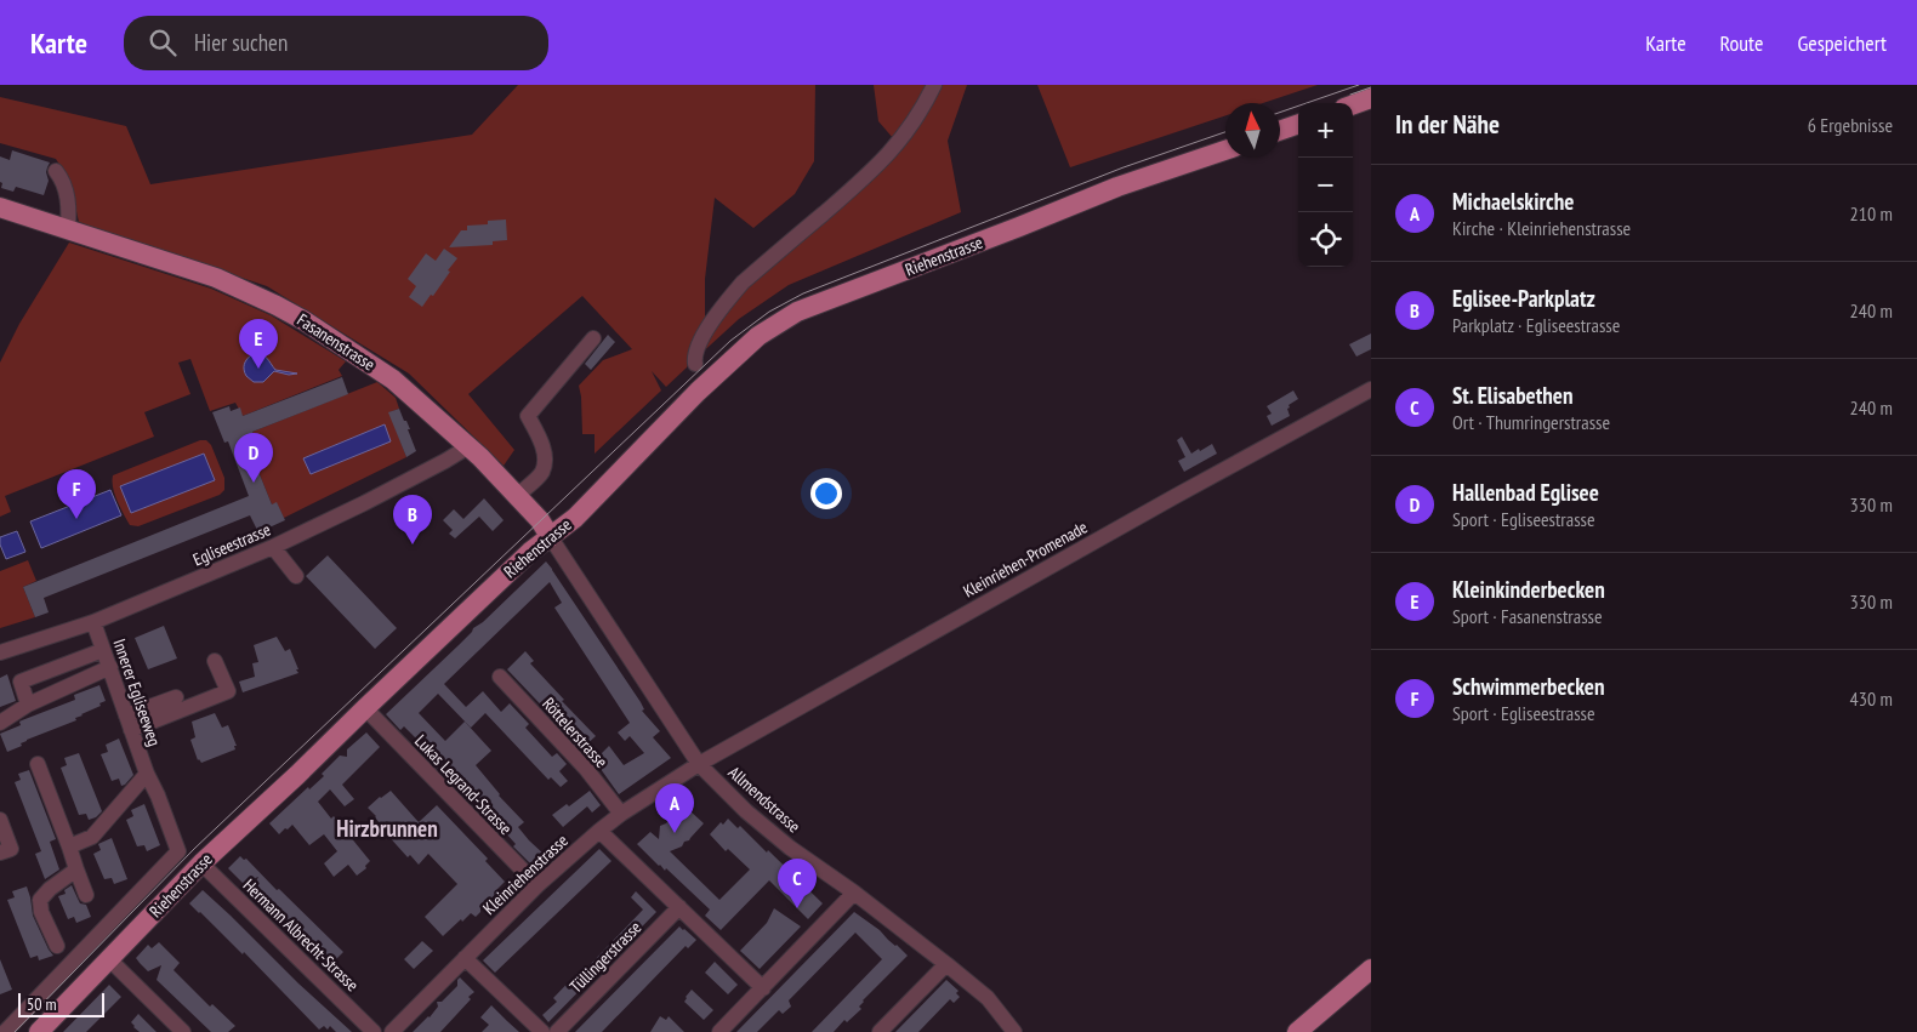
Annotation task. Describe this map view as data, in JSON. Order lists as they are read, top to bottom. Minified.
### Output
{"streets":{"main road":["Riehenstrasse","Fasanenstrasse"],"street":["Egliseestrasse","Kleinriehen-Promenade","Innerer Egliseeweg","Röttelerstrasse","Lukas Legrand-Strasse","Allmendstrasse","Kleinriehenstrasse","Hermann Albrecht-Strasse","Tüllingerstrasse"]},"crossings":[["Riehenstrasse","Fasanenstrasse"],["Riehenstrasse","Lukas Legrand-Strasse"],["Riehenstrasse","Allmendstrasse"],["Riehenstrasse","Hermann Albrecht-Strasse"],["Fasanenstrasse","Egliseestrasse"],["Fasanenstrasse","Allmendstrasse"],["Egliseestrasse","Innerer Egliseeweg"],["Kleinriehen-Promenade","Allmendstrasse"],["Kleinriehen-Promenade","Kleinriehenstrasse"],["Röttelerstrasse","Kleinriehenstrasse"],["Lukas Legrand-Strasse","Kleinriehenstrasse"],["Allmendstrasse","Kleinriehenstrasse"]],"districts":["Hirzbrunnen"],"scale_bar":"50 m","north":"top","page":{"header":"Karte","search":"Hier suchen","nav":["Karte","Route","Gespeichert"],"heading":["In der Nähe","6 Ergebnisse"],"map_buttons":["+","−"],"list":[{"mark":"A","name":"Michaelskirche","note":"Kirche · Kleinriehenstrasse","value":"210 m"},{"mark":"B","name":"Eglisee-Parkplatz","note":"Parkplatz · Egliseestrasse","value":"240 m"},{"mark":"C","name":"St. Elisabethen","note":"Ort · Thumringerstrasse","value":"240 m"},{"mark":"D","name":"Hallenbad Eglisee","note":"Sport · Egliseestrasse","value":"330 m"},{"mark":"E","name":"Kleinkinderbecken","note":"Sport · Fasanenstrasse","value":"330 m"},{"mark":"F","name":"Schwimmerbecken","note":"Sport · Egliseestrasse","value":"430 m"}],"pins":["E","D","F","B","A","C"],"scale":"50 m"}}
